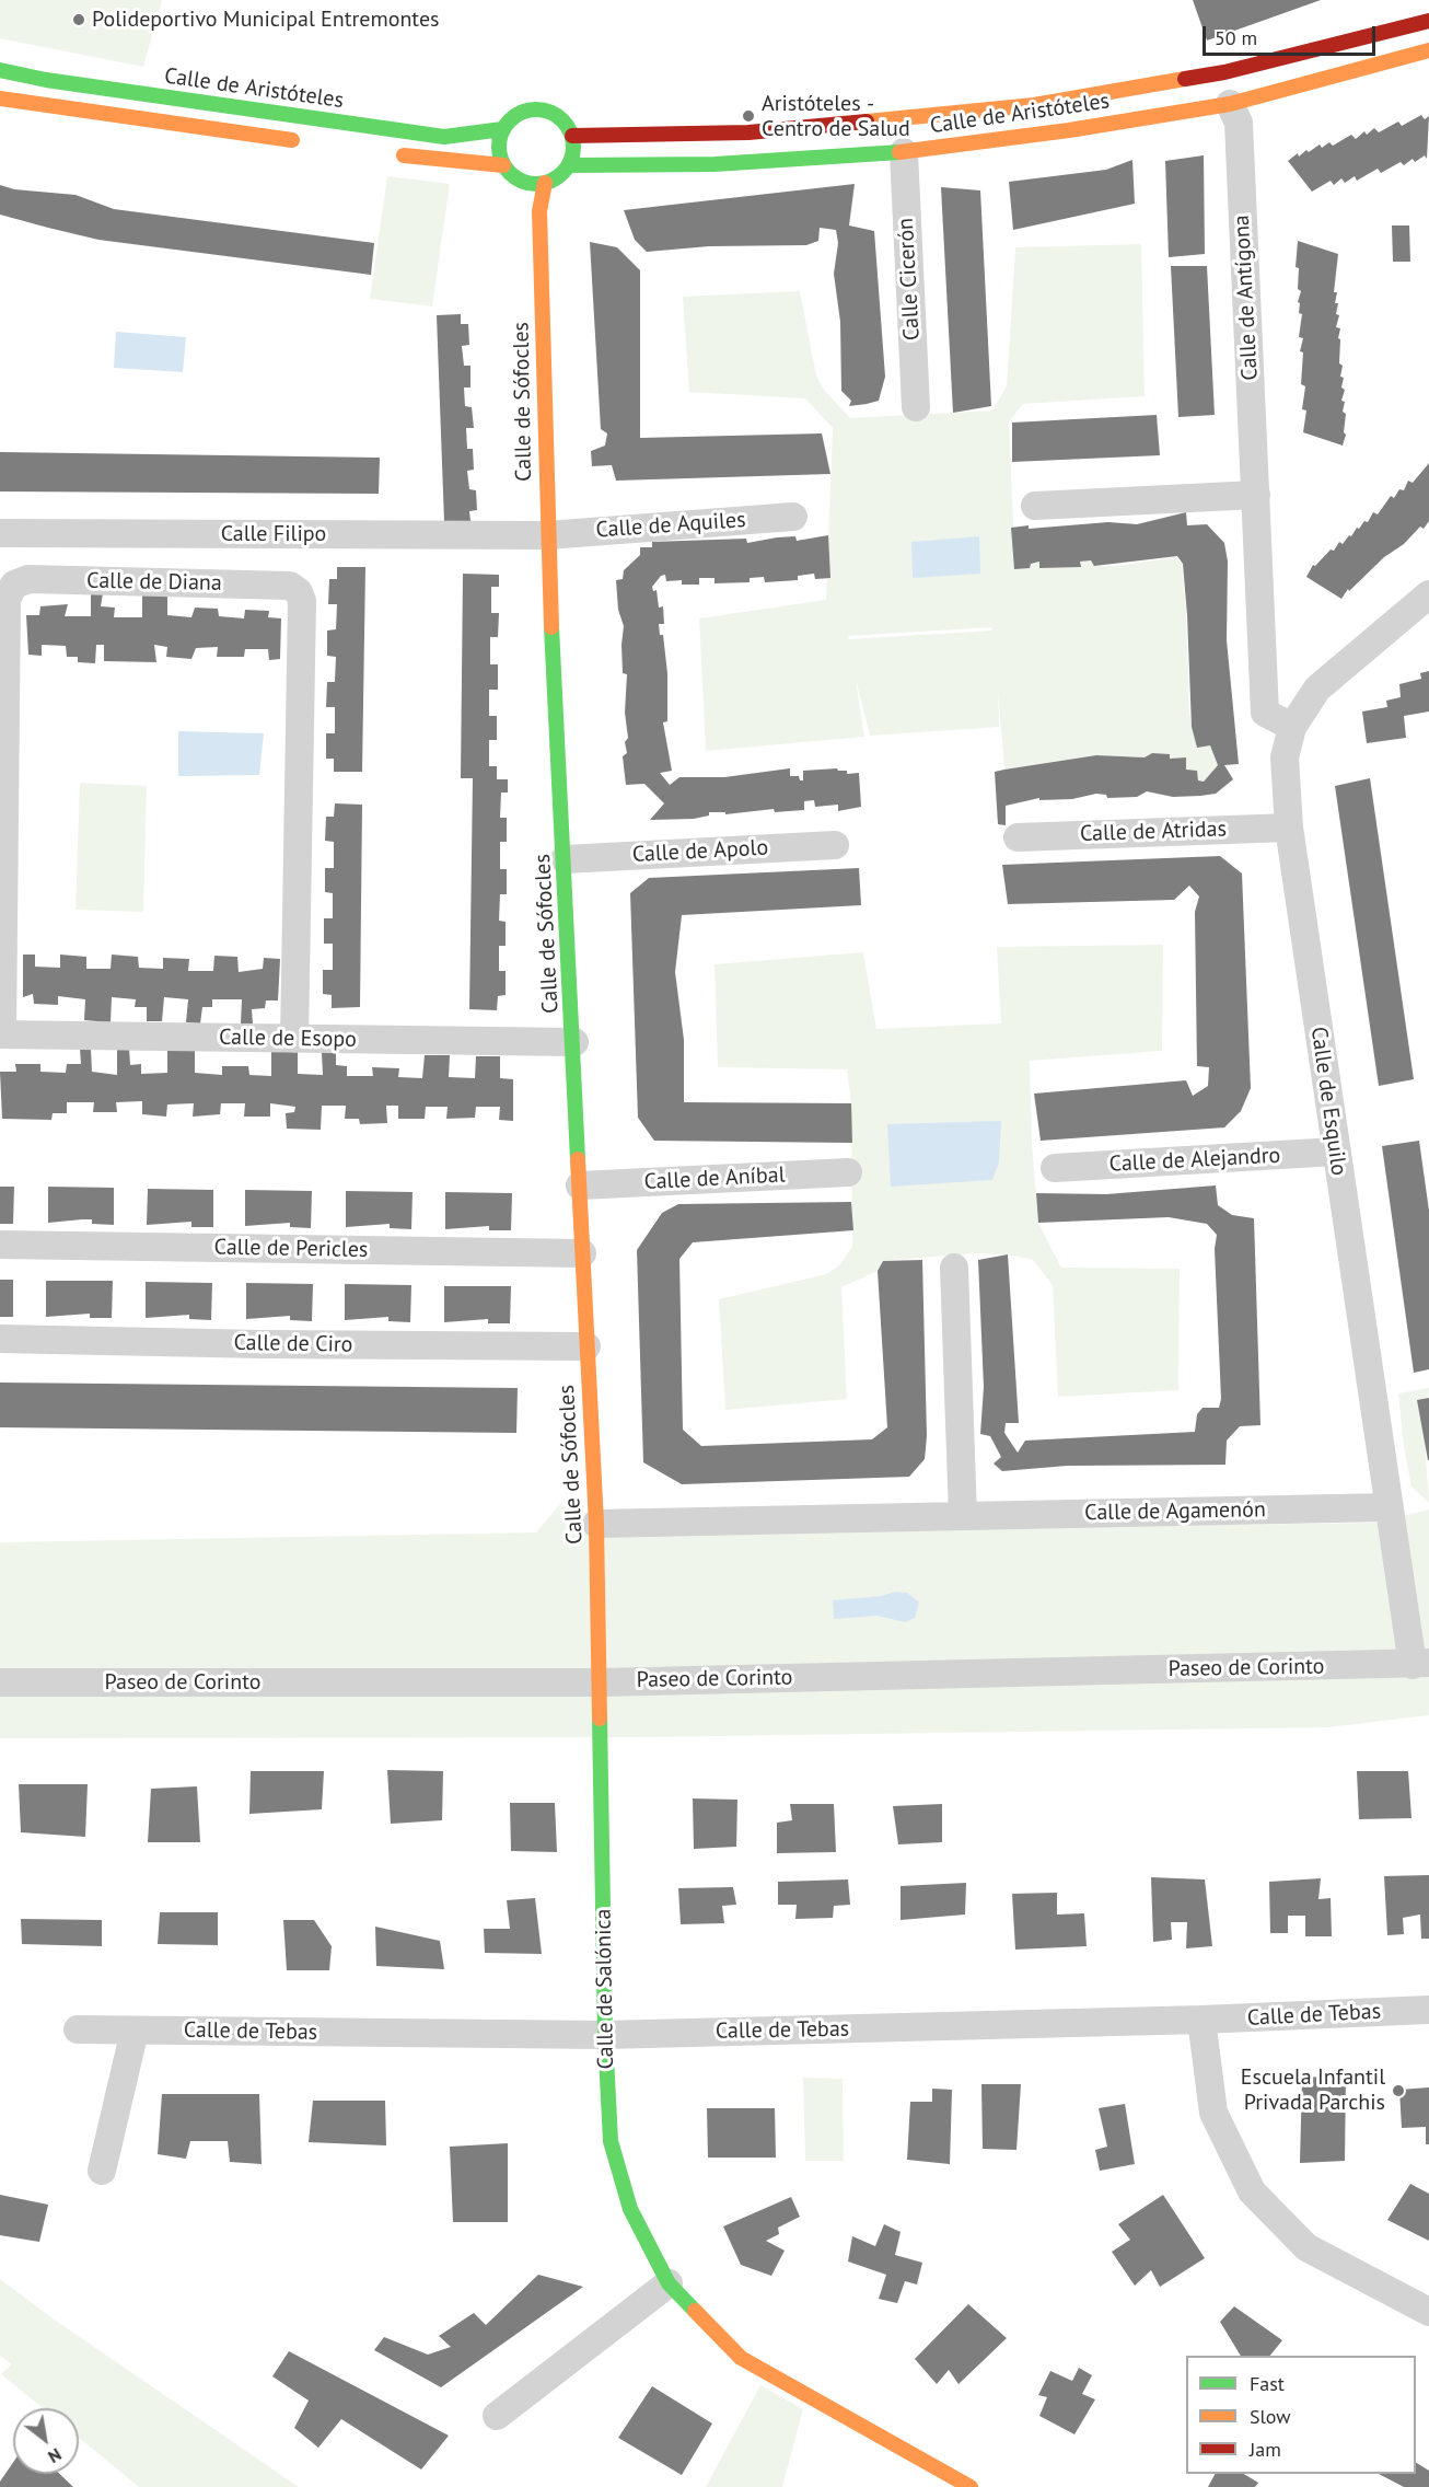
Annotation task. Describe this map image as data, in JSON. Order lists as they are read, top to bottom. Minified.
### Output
{"streets":{"main road":["Calle de Aristóteles","Calle de Sófocles","Calle de Salónica"],"street":["Calle Cicerón","Calle de Antígona","Calle de Aquiles","Calle Filipo","Calle de Diana","Calle de Atridas","Calle de Apolo","Calle de Esopo","Calle de Esquilo","Calle de Alejandro","Calle de Aníbal","Calle de Pericles","Calle de Ciro","Calle de Agamenón","Paseo de Corinto","Calle de Tebas"]},"crossings":[["Calle de Aristóteles","Calle Cicerón"],["Calle de Aristóteles","Calle de Antígona"],["Calle de Aristóteles","Calle de Sófocles"],["Calle de Antígona","Calle de Esquilo"],["Calle de Sófocles","Calle de Aquiles"],["Calle de Sófocles","Calle Filipo"],["Calle de Sófocles","Calle de Apolo"],["Calle de Sófocles","Calle de Esopo"],["Calle de Sófocles","Calle de Aníbal"],["Calle de Sófocles","Calle de Pericles"],["Calle de Sófocles","Calle de Ciro"],["Calle de Sófocles","Calle de Agamenón"],["Calle de Sófocles","Paseo de Corinto"],["Calle de Sófocles","Calle de Salónica"],["Calle de Aquiles","Calle Filipo"],["Calle de Diana","Calle de Esopo"],["Calle de Atridas","Calle de Esquilo"],["Calle de Esquilo","Calle de Alejandro"],["Calle de Esquilo","Calle de Agamenón"],["Calle de Esquilo","Paseo de Corinto"],["Paseo de Corinto","Calle de Salónica"],["Calle de Salónica","Calle de Tebas"]],"places":["Polideportivo Municipal Entremontes","Aristóteles - Centro de Salud","Escuela Infantil Privada Parchis"],"legend":["Fast","Slow","Jam"],"scale_bar":"50 m","north":"bottom right"}
